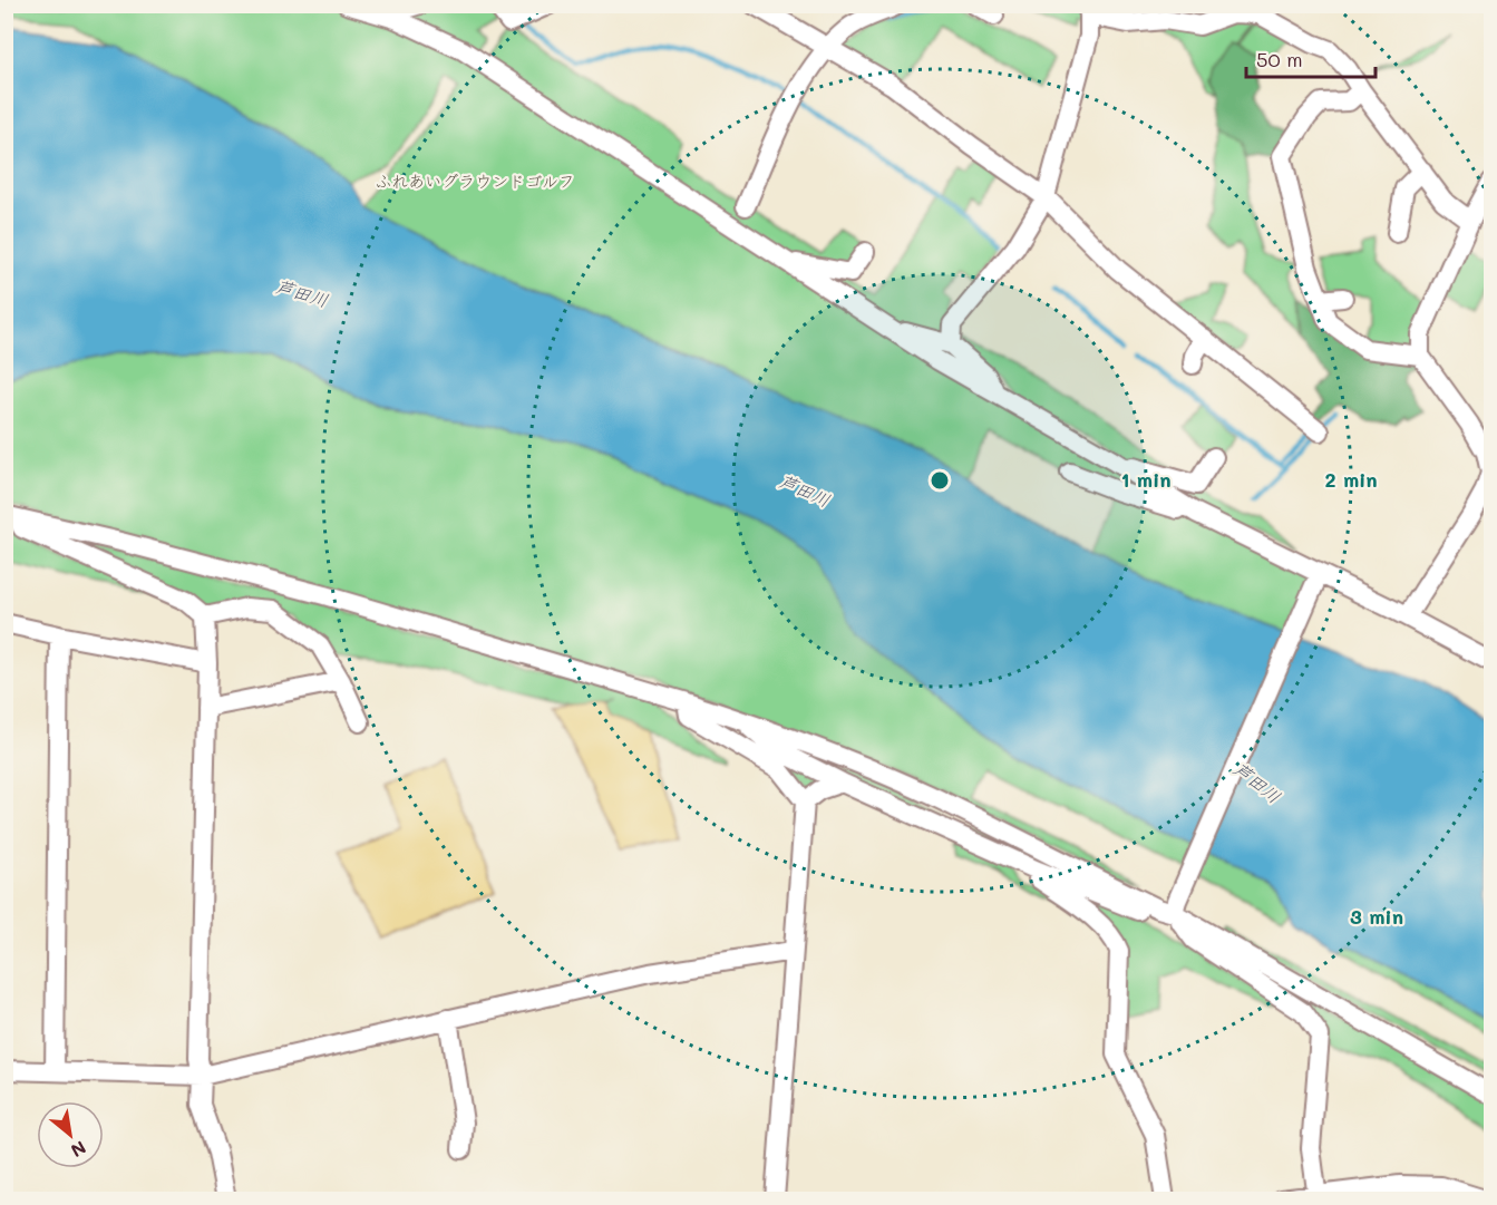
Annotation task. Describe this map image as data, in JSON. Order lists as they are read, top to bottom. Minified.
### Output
{"water":["芦田川"],"parks":["ふれあいグラウンドゴルフ"],"scale_bar":"50 m","north":"bottom right","rings":["1 min","2 min","3 min"]}
